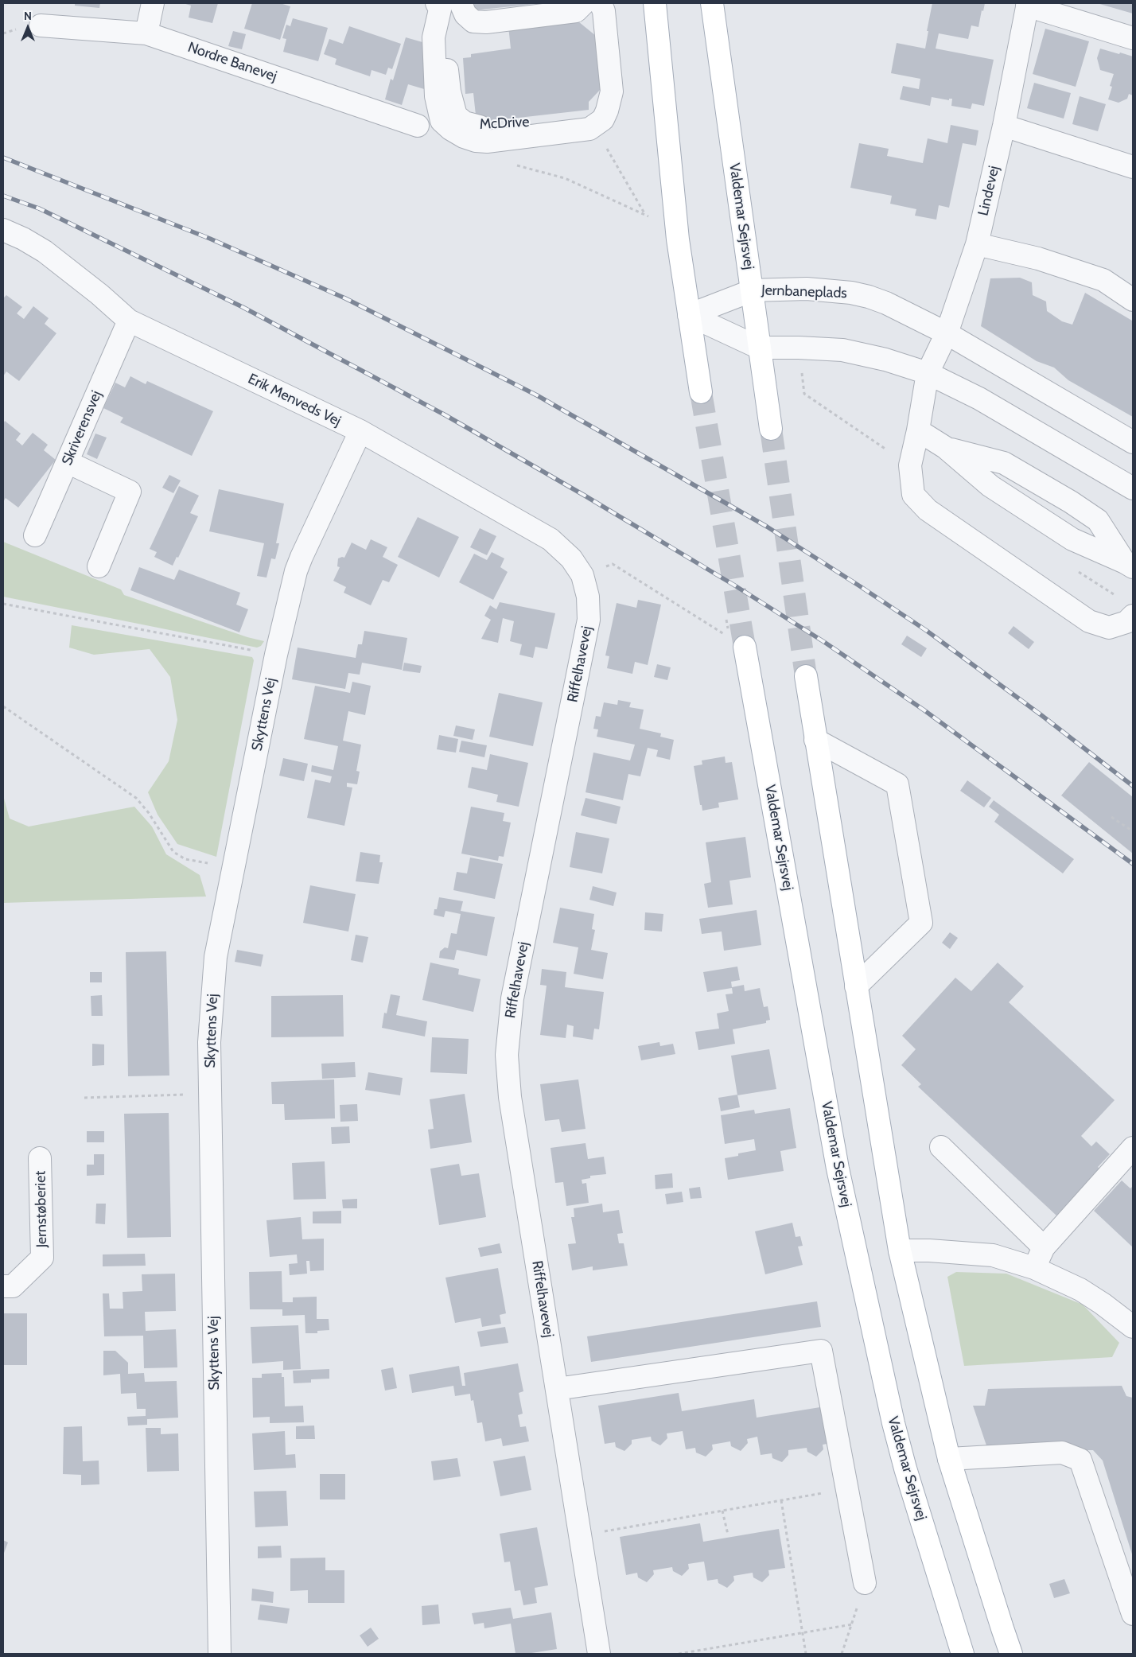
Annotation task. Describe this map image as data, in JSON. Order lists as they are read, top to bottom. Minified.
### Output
{"streets":{"main road":["Valdemar Sejrsvej"],"street":["Nordre Banevej","McDrive","Lindevej","Jernbaneplads","Erik Menveds Vej","Skriverensvej","Riffelhavevej","Skyttens Vej","Jernstøberiet"]},"crossings":[["Lindevej","Jernbaneplads"],["Valdemar Sejrsvej","Jernbaneplads"],["Erik Menveds Vej","Skriverensvej"],["Erik Menveds Vej","Riffelhavevej"],["Erik Menveds Vej","Skyttens Vej"]],"north":"top"}
